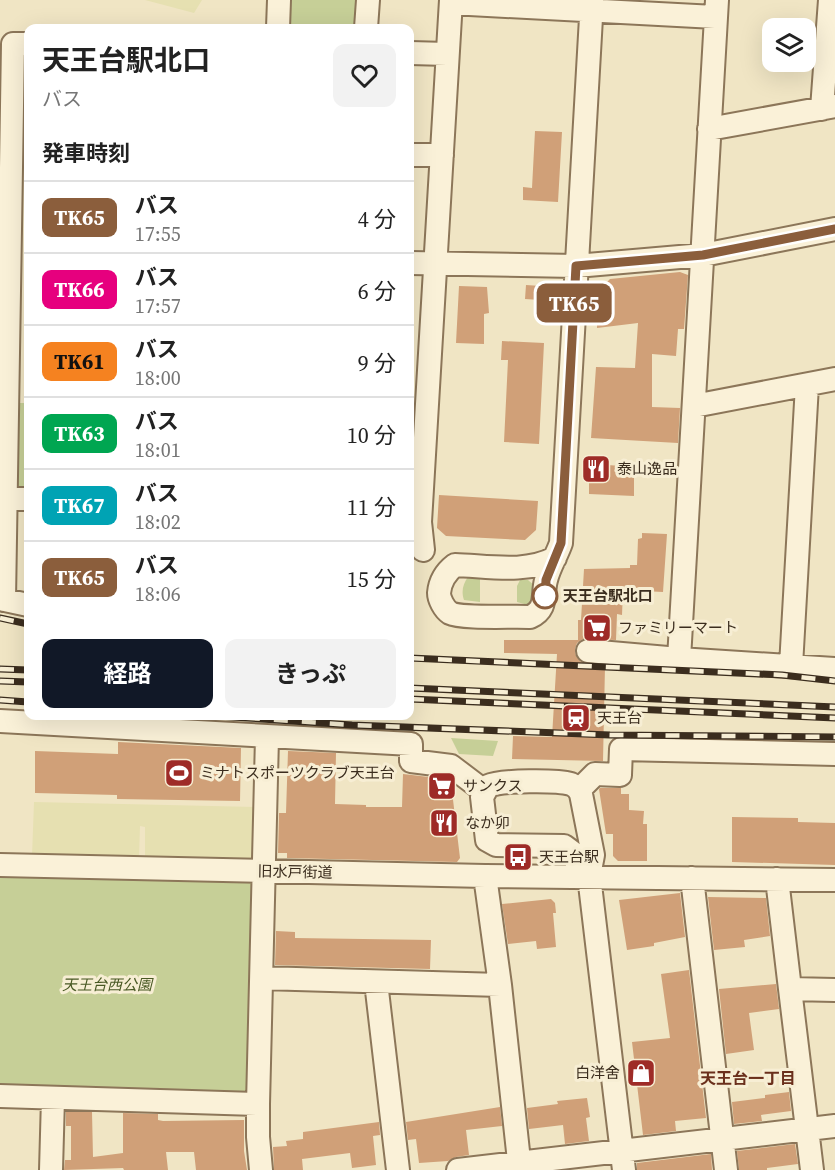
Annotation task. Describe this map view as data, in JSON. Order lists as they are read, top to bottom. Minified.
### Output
{"streets":{"street":["旧水戸街道"]},"districts":["天王台一丁目"],"parks":["天王台西公園"],"places":{"restaurant":["泰山逸品","なか卯"],"other":["天王台駅北口"],"supermarket":["ファミリーマート","サンクス"],"station":["天王台"],"sports":["ミナトスポーツクラブ天王台"],"bus stop":["天王台駅"],"shop":["白洋舍"]},"lines":["bus line TK65"],"page":{"on_map":"TK65","heading":[["天王台駅北口","バス"],"発車時刻"],"list":[{"mark":"TK65","name":"バス","note":"17:55","value":"4 分"},{"mark":"TK66","name":"バス","note":"17:57","value":"6 分"},{"mark":"TK61","name":"バス","note":"18:00","value":"9 分"},{"mark":"TK63","name":"バス","note":"18:01","value":"10 分"},{"mark":"TK67","name":"バス","note":"18:02","value":"11 分"},{"mark":"TK65","name":"バス","note":"18:06","value":"15 分"}],"buttons":["経路","きっぷ"]}}
